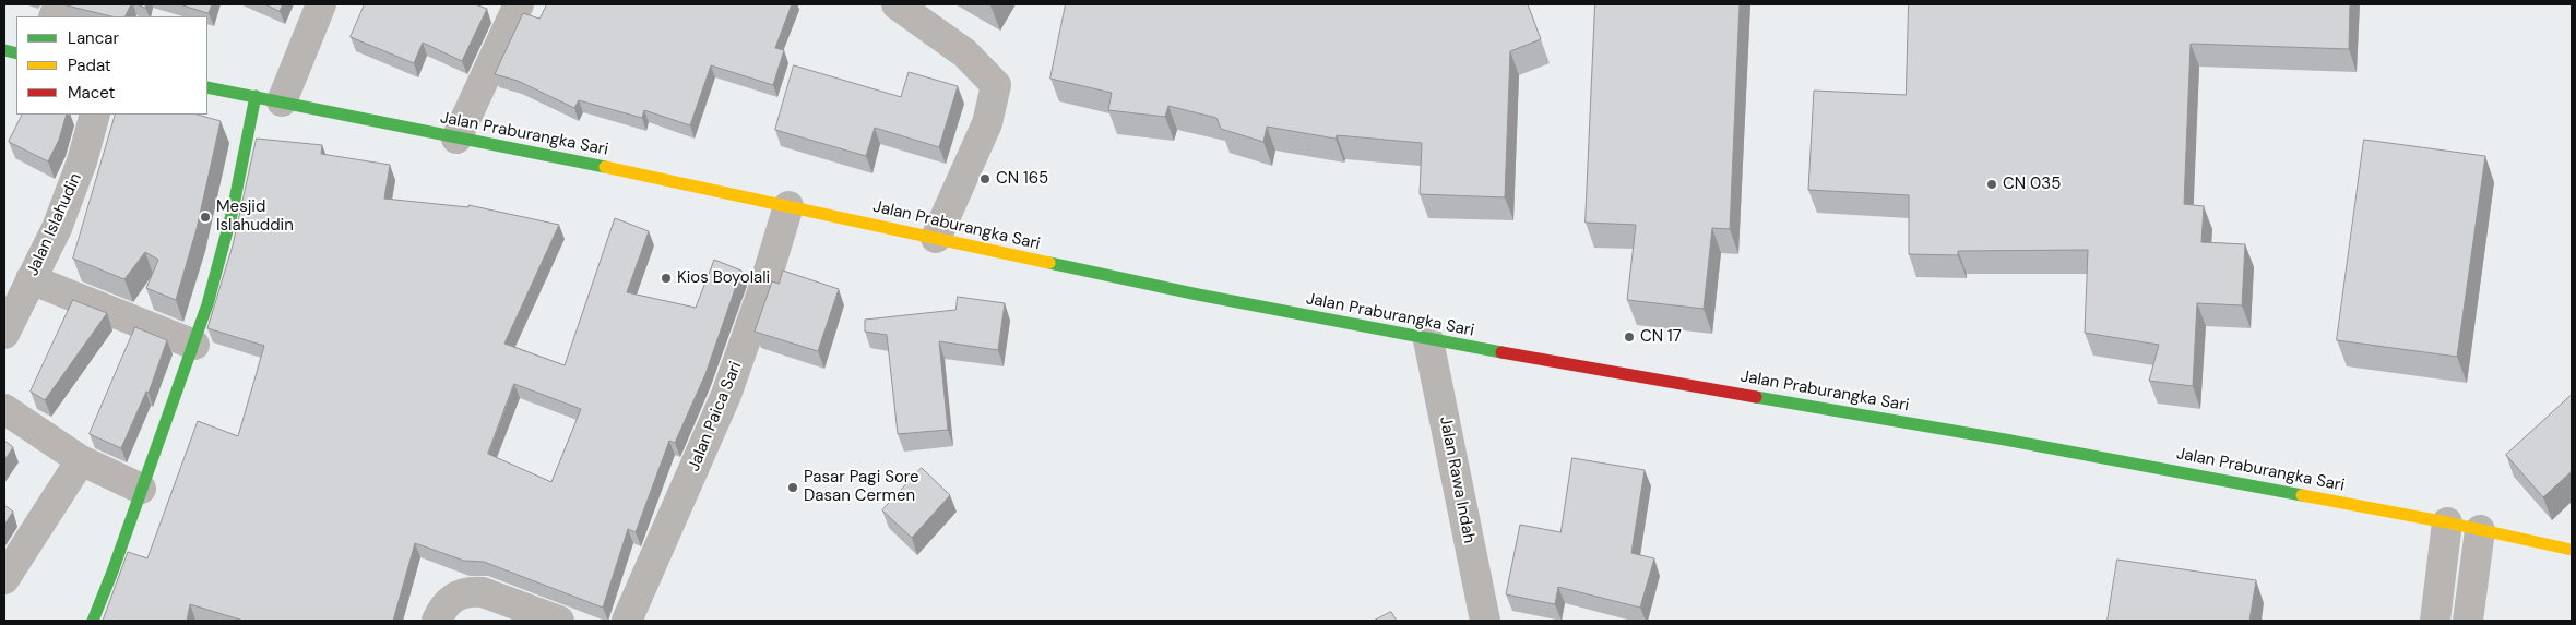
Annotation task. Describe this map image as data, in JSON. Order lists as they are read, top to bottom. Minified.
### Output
{"streets":{"main road":["Jalan Praburangka Sari"],"street":["Jalan Islahudin","Jalan Paica Sari","Jalan Rawa Indah"]},"crossings":[["Jalan Praburangka Sari","Jalan Paica Sari"],["Jalan Praburangka Sari","Jalan Rawa Indah"]],"places":["CN 165","CN 035","Mesjid Islahuddin","Kios Boyolali","CN 17","Pasar Pagi Sore Dasan Cermen"],"legend":["Lancar","Padat","Macet"]}
